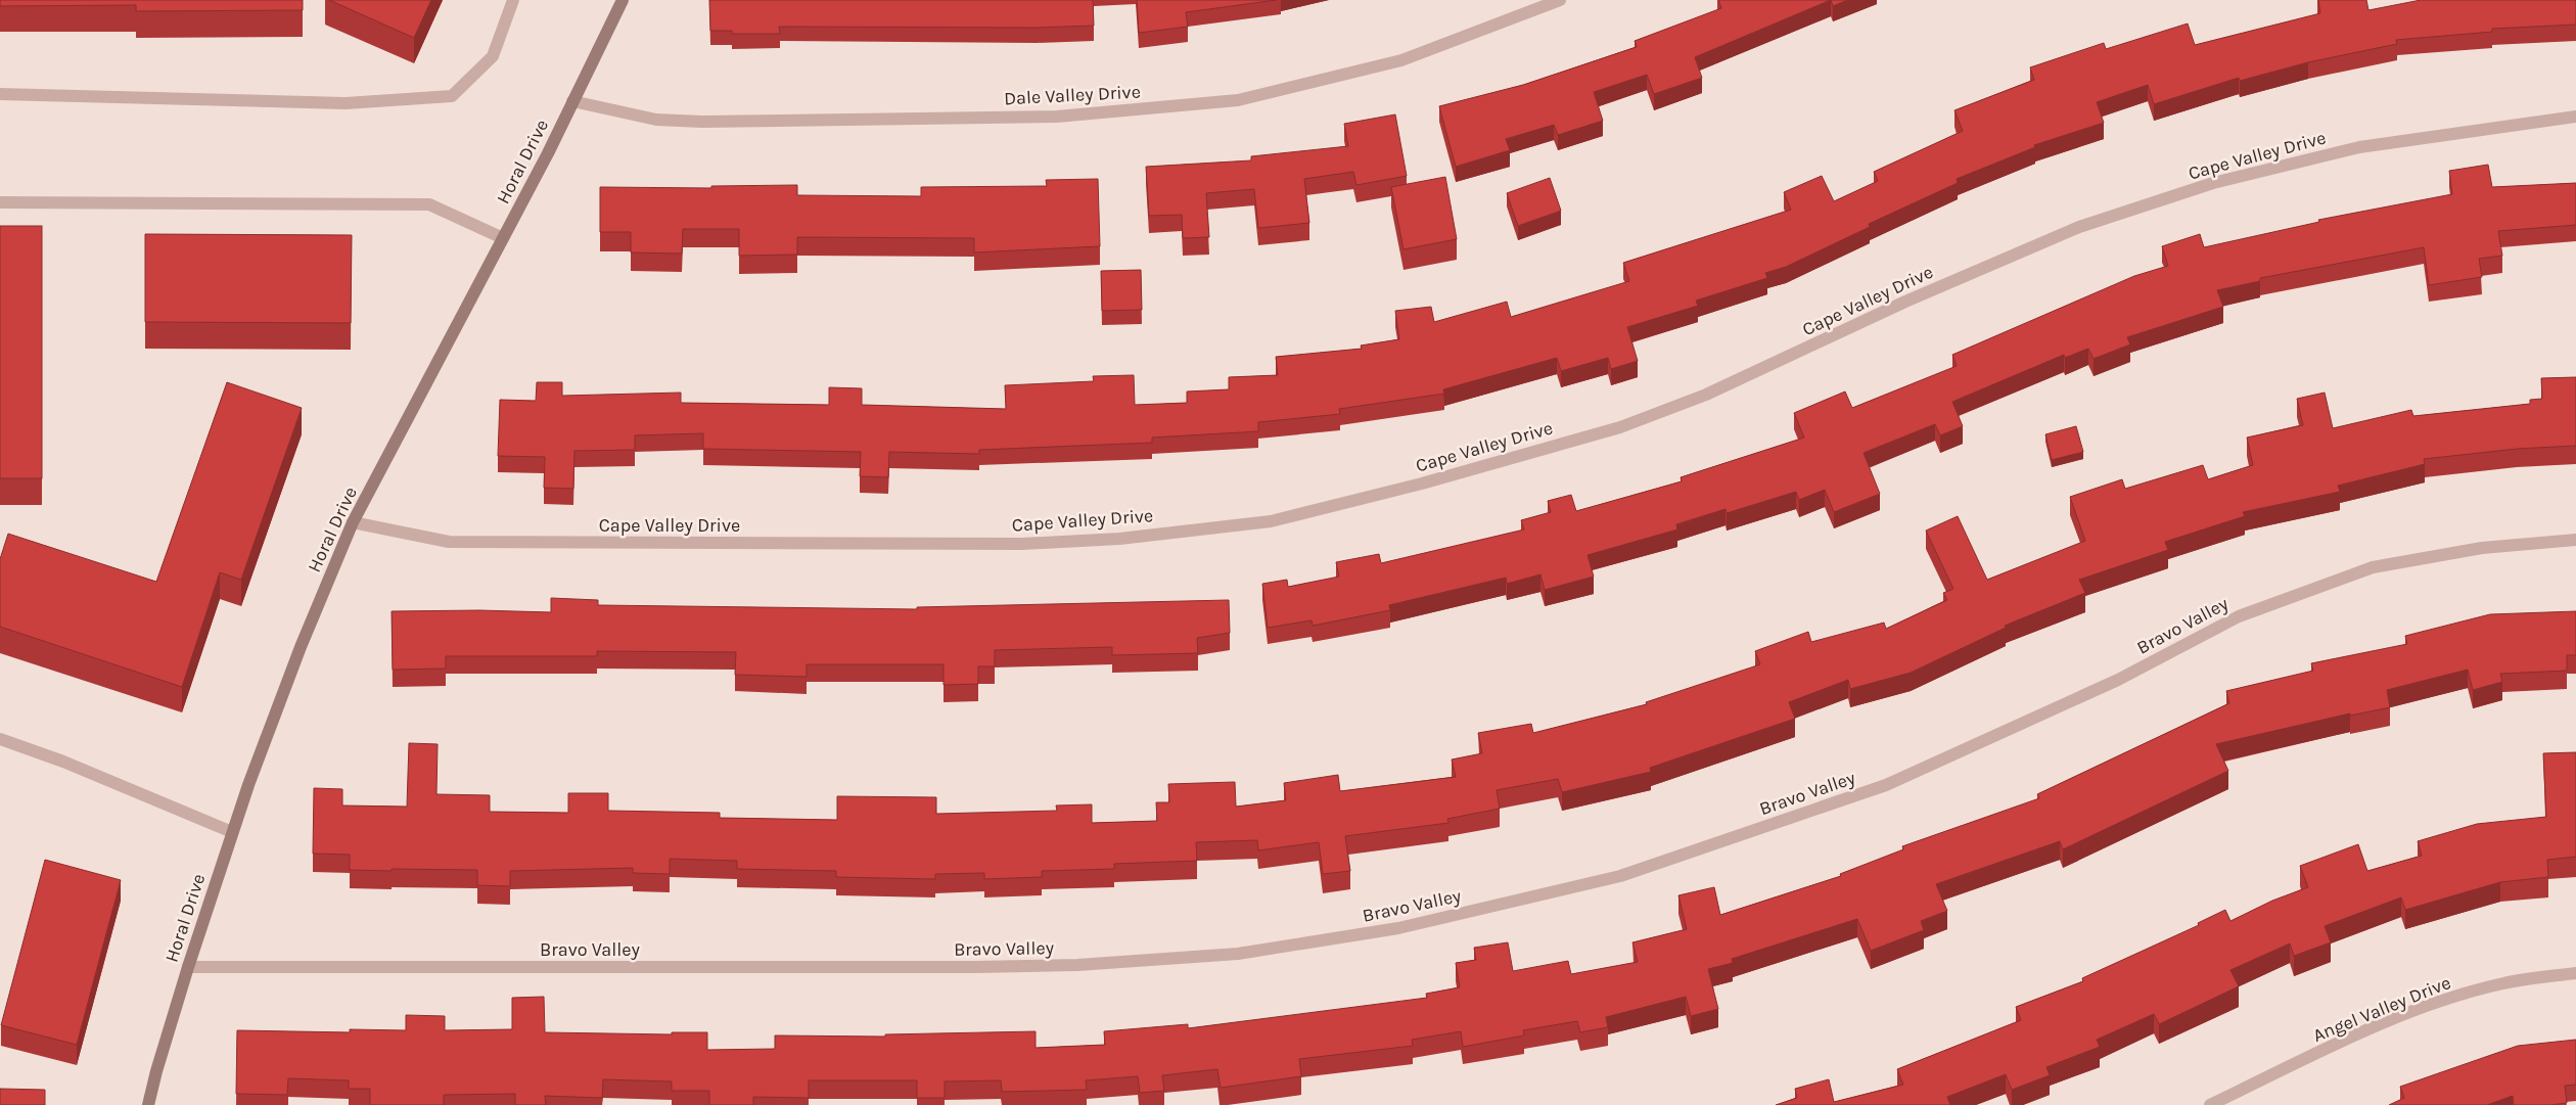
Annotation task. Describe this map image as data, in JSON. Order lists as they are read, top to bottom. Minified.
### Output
{"streets":{"street":["Dale Valley Drive","Cape Valley Drive","Horal Drive","Bravo Valley","Angel Valley Drive"]},"crossings":[["Dale Valley Drive","Horal Drive"],["Cape Valley Drive","Horal Drive"],["Horal Drive","Bravo Valley"]]}
